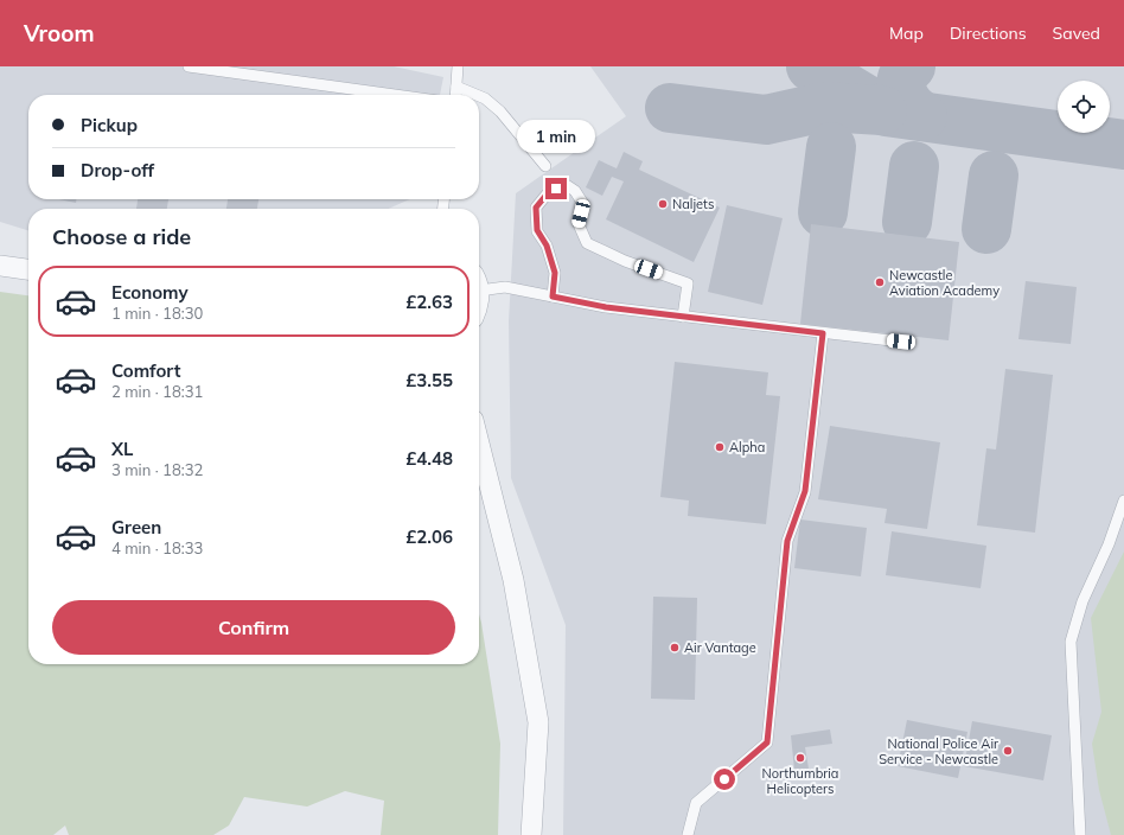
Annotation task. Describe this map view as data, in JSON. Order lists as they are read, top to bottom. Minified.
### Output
{"places":["Naljets","Newcastle Aviation Academy","Alpha","Air Vantage","National Police Air Service - Newcastle","Northumbria Helicopters"],"page":{"header":"Vroom","nav":["Map","Directions","Saved"],"banner":["Pickup","Drop-off"],"bubble":"1 min","heading":"Choose a ride","list":[{"name":"Economy","note":"1 min · 18:30","value":"£2.63"},{"name":"Comfort","note":"2 min · 18:31","value":"£3.55"},{"name":"XL","note":"3 min · 18:32","value":"£4.48"},{"name":"Green","note":"4 min · 18:33","value":"£2.06"}],"buttons":"Confirm"}}
